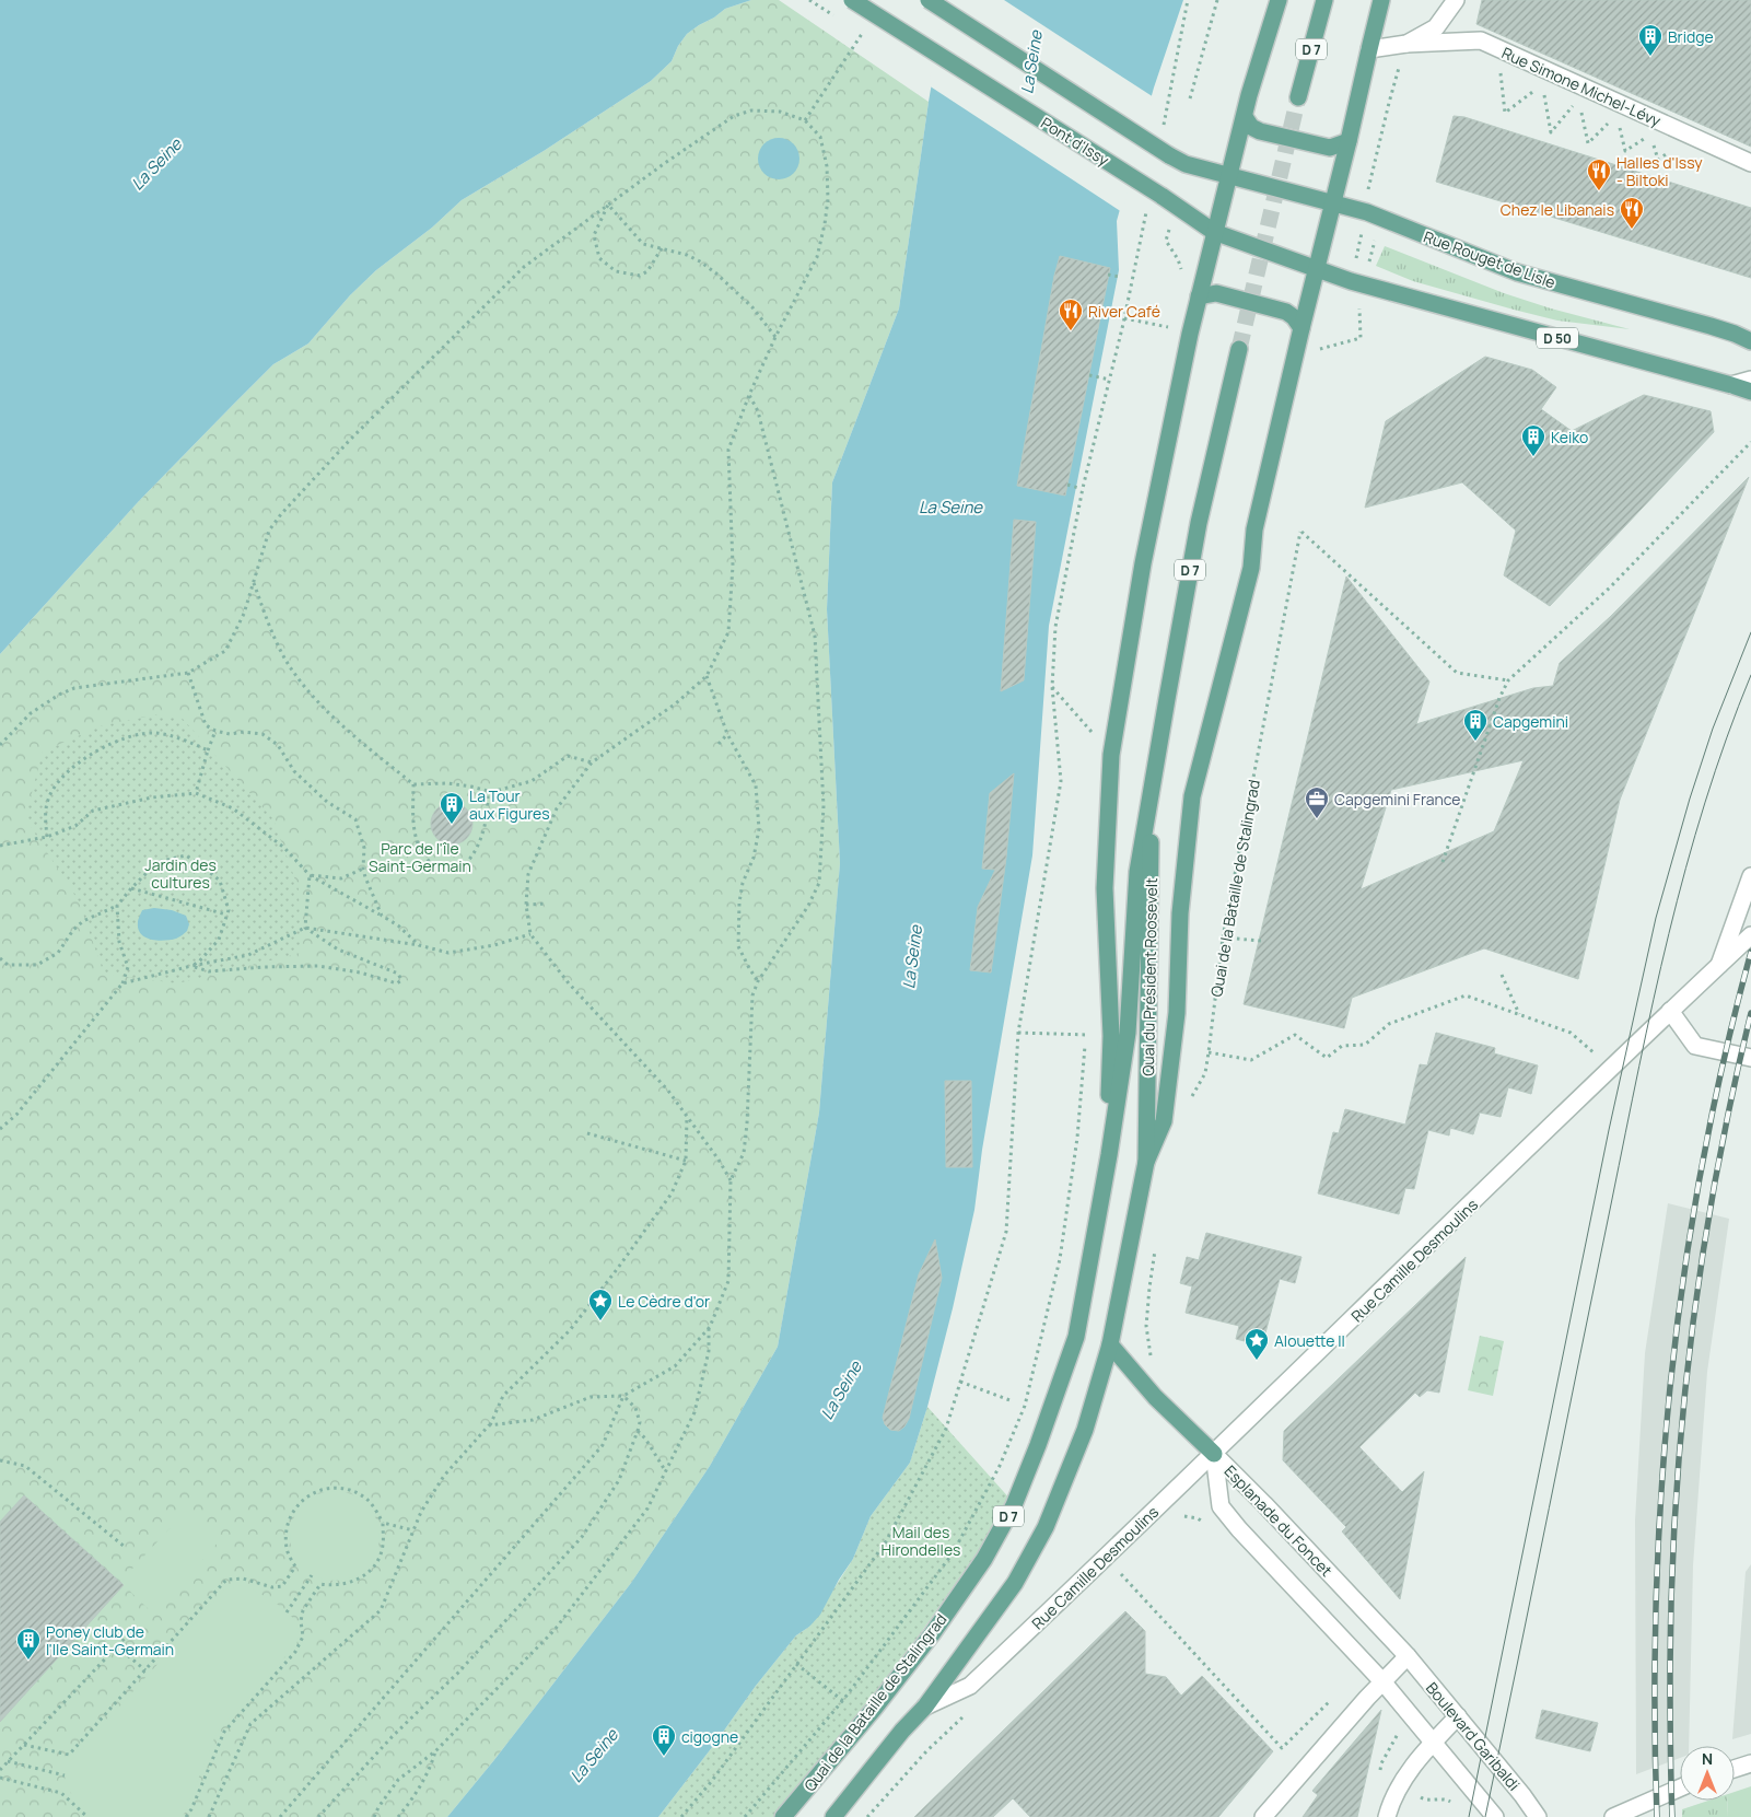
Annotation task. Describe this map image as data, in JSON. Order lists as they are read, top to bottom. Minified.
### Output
{"streets":{"main road":["D 7","Pont d'Issy","Rue Rouget de Lisle","D 50","Quai de la Bataille de Stalingrad","Quai du Président Roosevelt"],"street":["Rue Simone Michel-Lévy","Rue Camille Desmoulins","Esplanade du Foncet","Boulevard Garibaldi"]},"crossings":[["D 7","Quai du Président Roosevelt"],["D 7","Rue Camille Desmoulins"],["Pont d'Issy","D 50"],["Quai de la Bataille de Stalingrad","Quai du Président Roosevelt"],["Rue Camille Desmoulins","Esplanade du Foncet"],["Esplanade du Foncet","Boulevard Garibaldi"]],"water":["La Seine"],"parks":["Parc de l'île Saint-Germain","Jardin des cultures","Mail des Hirondelles"],"places":{"building":["Bridge","Keiko","Capgemini","La Tour aux Figures","Poney club de l'Ile Saint-Germain","cigogne"],"restaurant":["Halles d'Issy - Biltoki","Chez le Libanais","River Café"],"office":["Capgemini France"],"place":["Le Cèdre d'or","Alouette II"]},"north":"top"}
